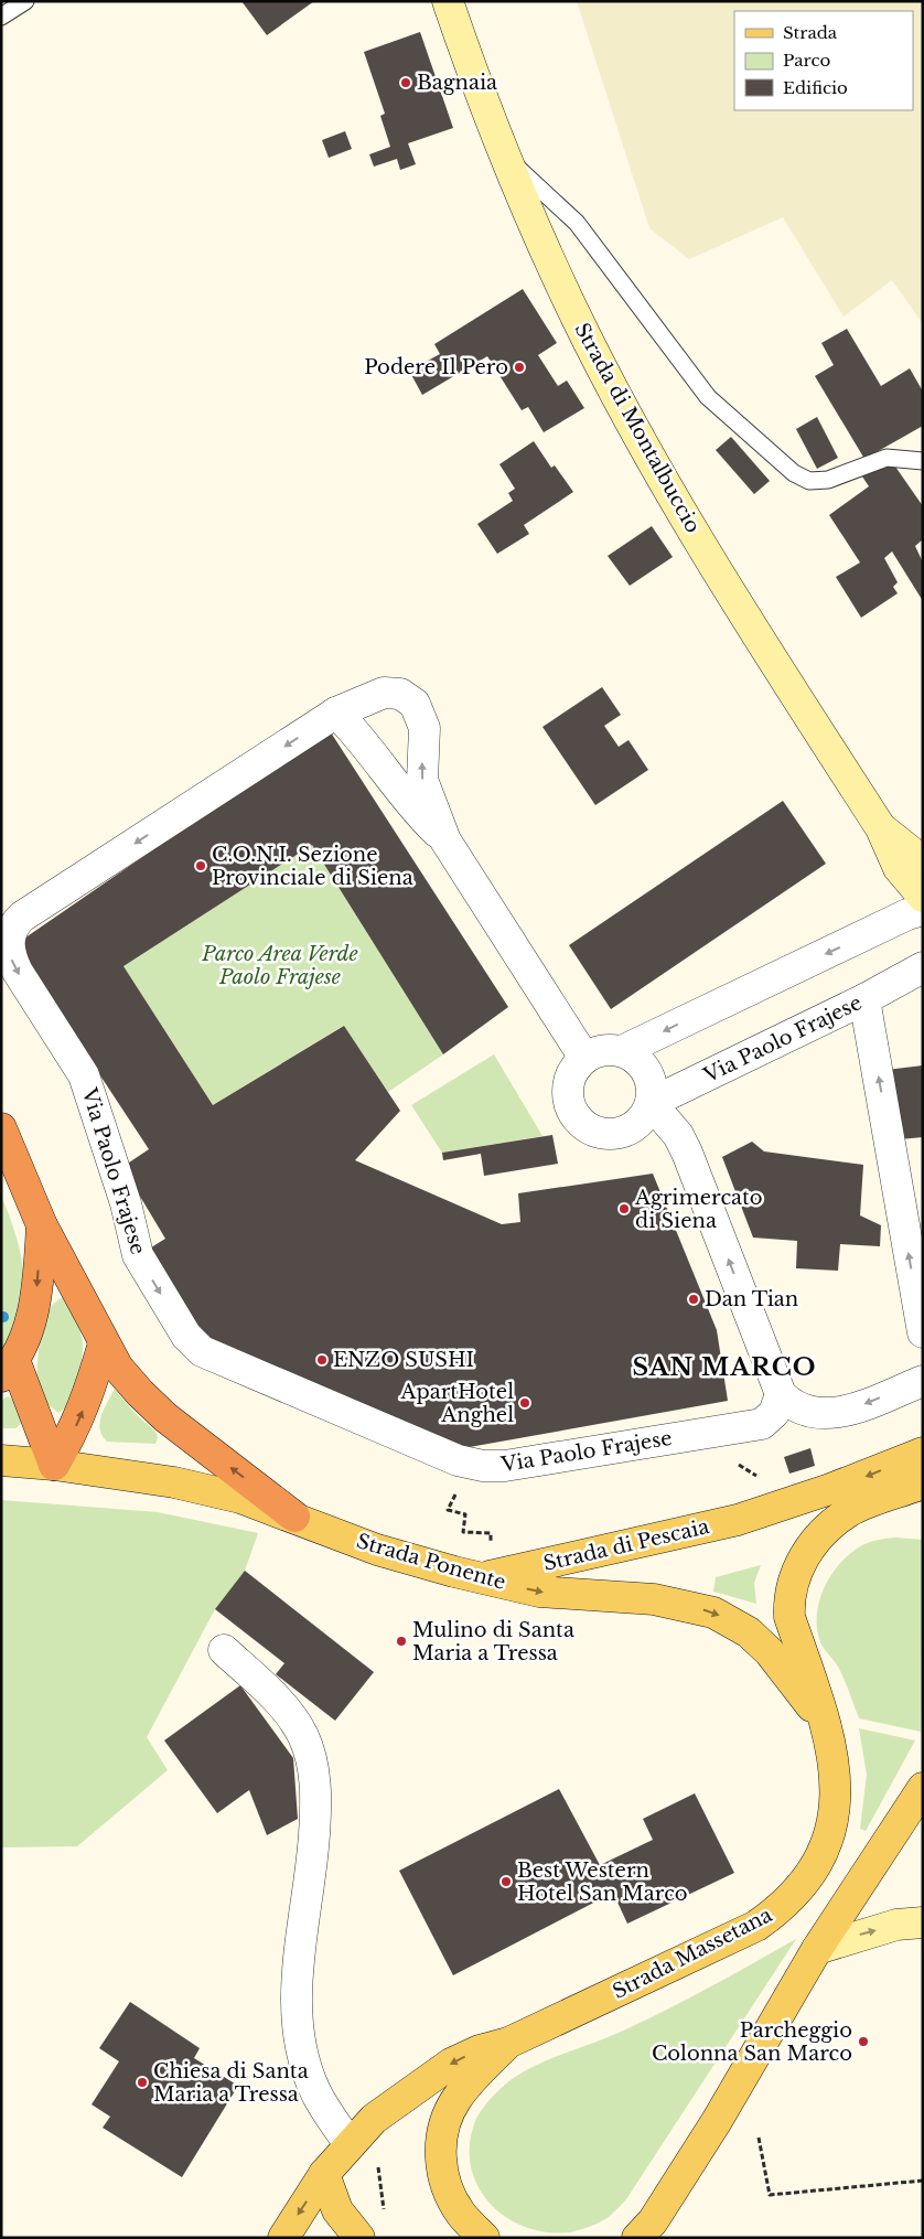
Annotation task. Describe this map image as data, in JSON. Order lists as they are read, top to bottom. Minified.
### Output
{"streets":{"main road":["Strada di Pescaia","Strada Ponente","Strada Massetana"],"street":["Strada di Montalbuccio","Via Paolo Frajese"]},"crossings":[["Strada di Pescaia","Strada Ponente"],["Strada di Pescaia","Strada Massetana"],["Strada Ponente","Strada Massetana"]],"one_way":["Strada Ponente"],"districts":["SAN MARCO"],"parks":["Parco Area Verde Paolo Frajese"],"places":["Bagnaia","Podere Il Pero","C.O.N.I. Sezione Provinciale di Siena","Agrimercato di Siena","Dan Tian","ENZO SUSHI","ApartHotel Anghel","Mulino di Santa Maria a Tressa","Best Western Hotel San Marco","Parcheggio Colonna San Marco","Chiesa di Santa Maria a Tressa"],"legend":["Strada","Parco","Edificio"]}
